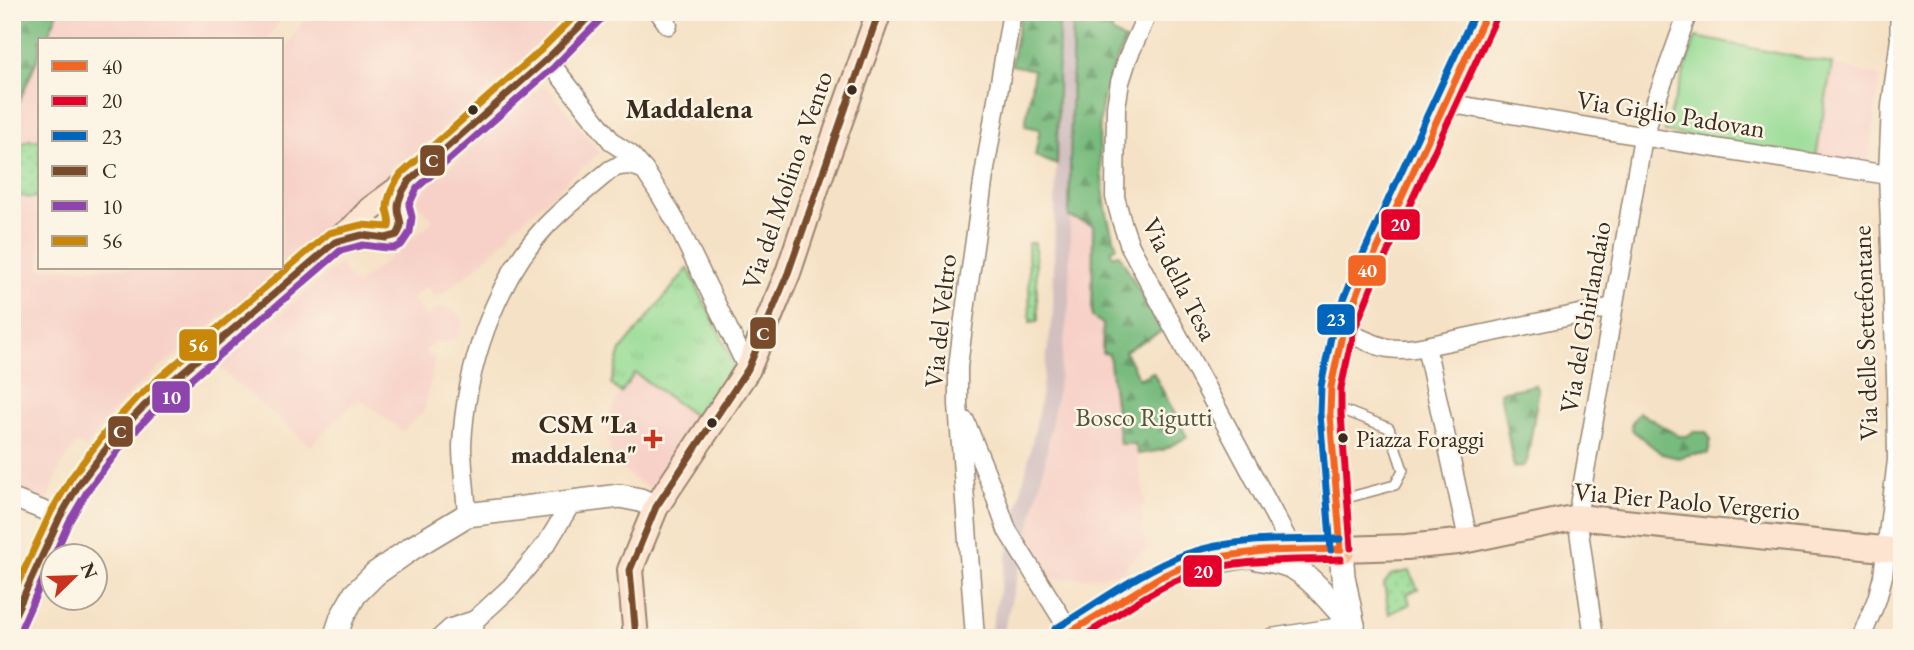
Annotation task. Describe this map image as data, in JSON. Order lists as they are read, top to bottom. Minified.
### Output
{"streets":{"main road":["Via del Molino a Vento","Via Pier Paolo Vergerio"],"street":["Via Giglio Padovan","Via della Tesa","Via del Ghirlandaio","Via del Veltro","Via delle Settefontane"]},"crossings":[["Via Giglio Padovan","Via del Ghirlandaio"],["Via Giglio Padovan","Via delle Settefontane"],["Via del Ghirlandaio","Via Pier Paolo Vergerio"],["Via delle Settefontane","Via Pier Paolo Vergerio"]],"districts":["Maddalena"],"parks":["Bosco Rigutti"],"places":{"other":["Piazza Foraggi"],"health":["CSM \"La maddalena\""]},"lines":["transit line 40","transit line 23","transit line C","transit line 56","transit line 20","transit line 10"],"legend":["40","20","23","C","10","56"],"north":"top right"}
